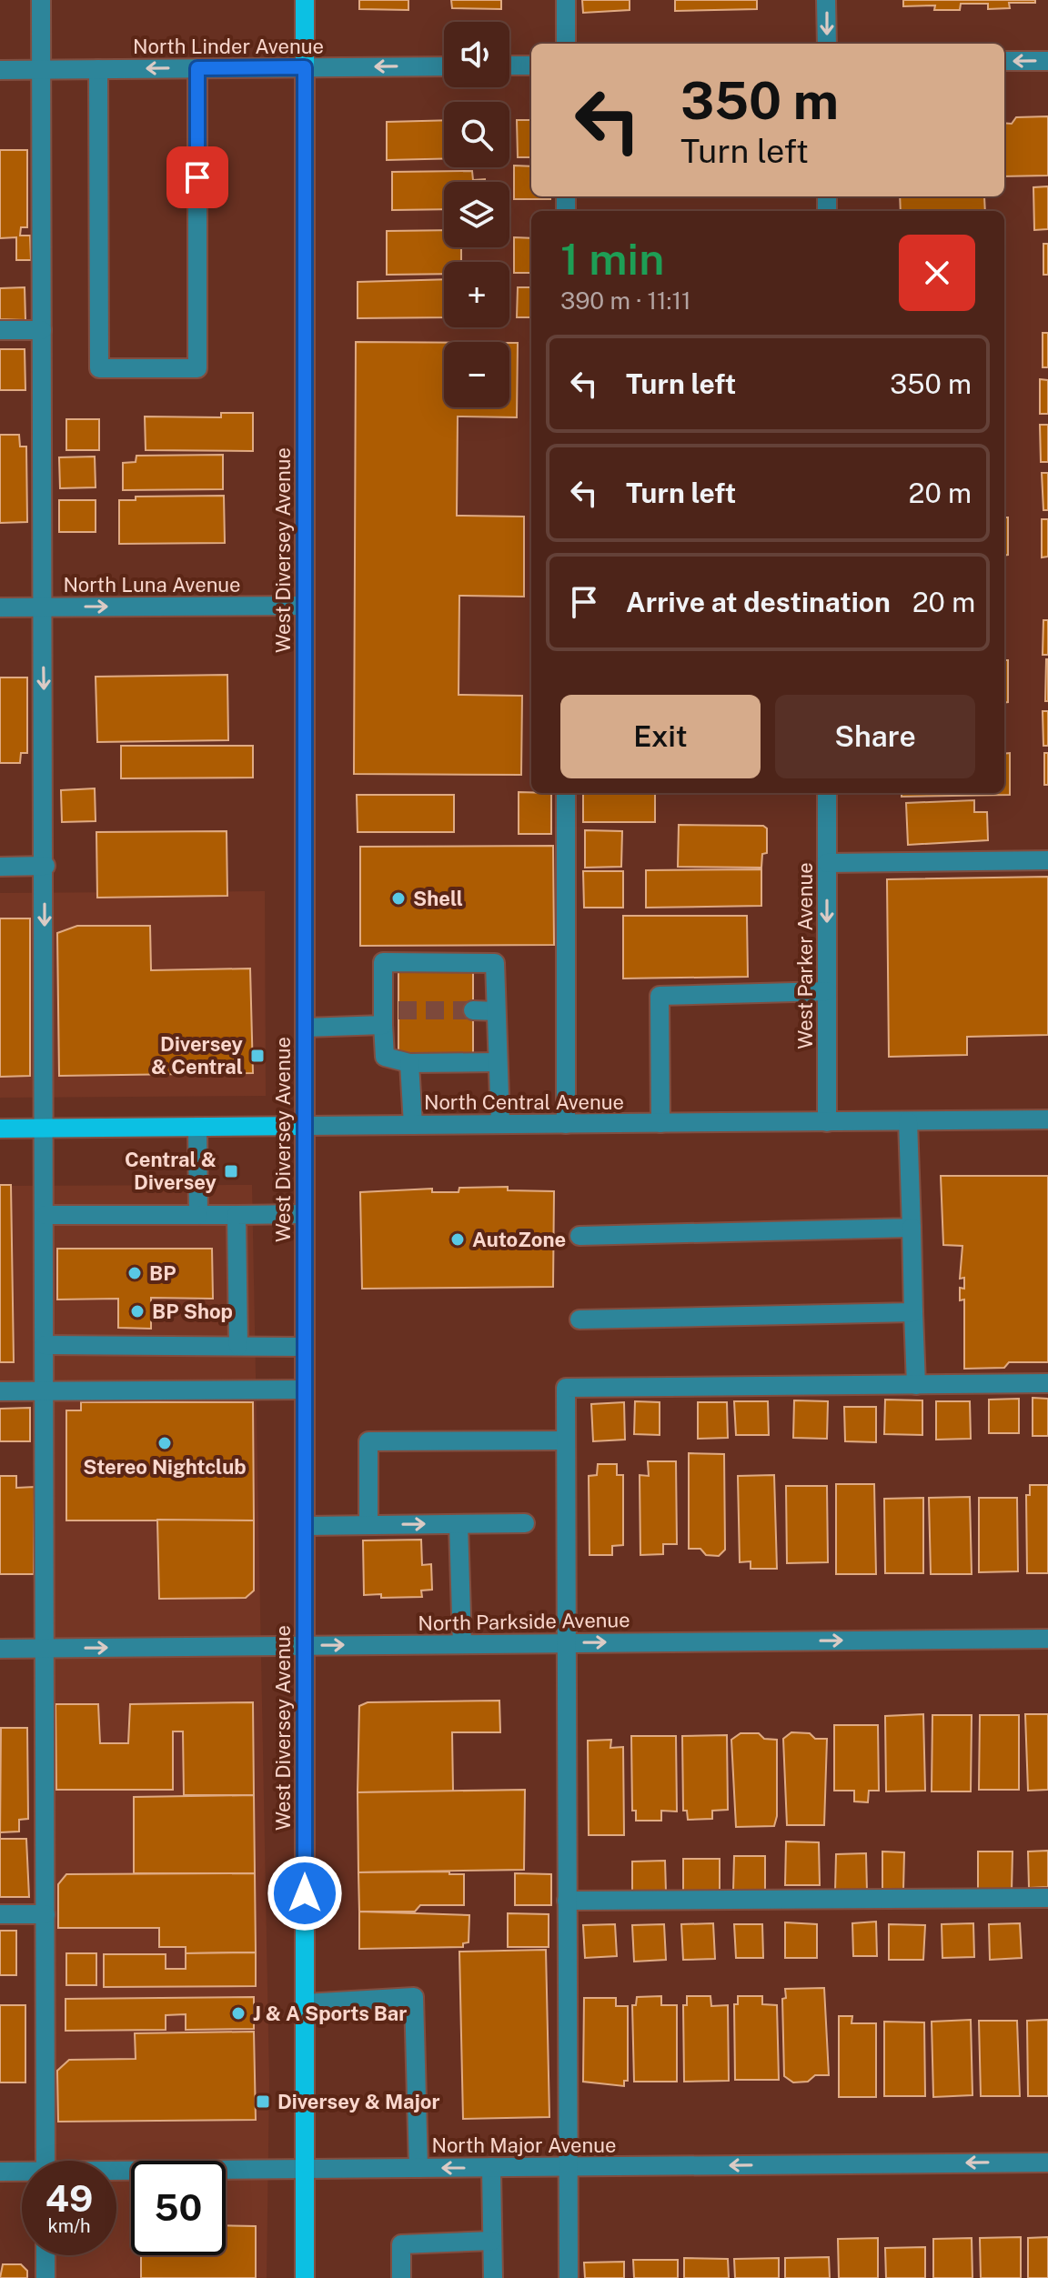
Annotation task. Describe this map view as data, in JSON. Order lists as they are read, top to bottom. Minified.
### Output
{"streets":{"main road":["West Diversey Avenue","North Central Avenue"],"street":["North Linder Avenue","North Luna Avenue","West Parker Avenue","North Parkside Avenue","North Major Avenue"]},"crossings":[["North Linder Avenue","West Diversey Avenue"],["West Diversey Avenue","North Luna Avenue"],["West Diversey Avenue","North Central Avenue"],["West Diversey Avenue","North Parkside Avenue"],["West Diversey Avenue","North Major Avenue"],["West Parker Avenue","North Central Avenue"]],"one_way":["North Linder Avenue","North Luna Avenue","West Parker Avenue","North Parkside Avenue","North Major Avenue"],"places":{"other":["Shell","AutoZone","BP","BP Shop","Stereo Nightclub","J & A Sports Bar"],"transit":["Diversey & Central","Central & Diversey","Diversey & Major"]},"page":{"map_buttons":["+","−"],"turn":["350 m","Turn left"],"heading":["1 min","390 m · 11:11"],"list":[{"name":"Turn left","value":"350 m"},{"name":"Turn left","value":"20 m"},{"name":"Arrive at destination","value":"20 m"}],"buttons":["Exit","Share"],"speed":"49 km/h","limit":"50"}}
